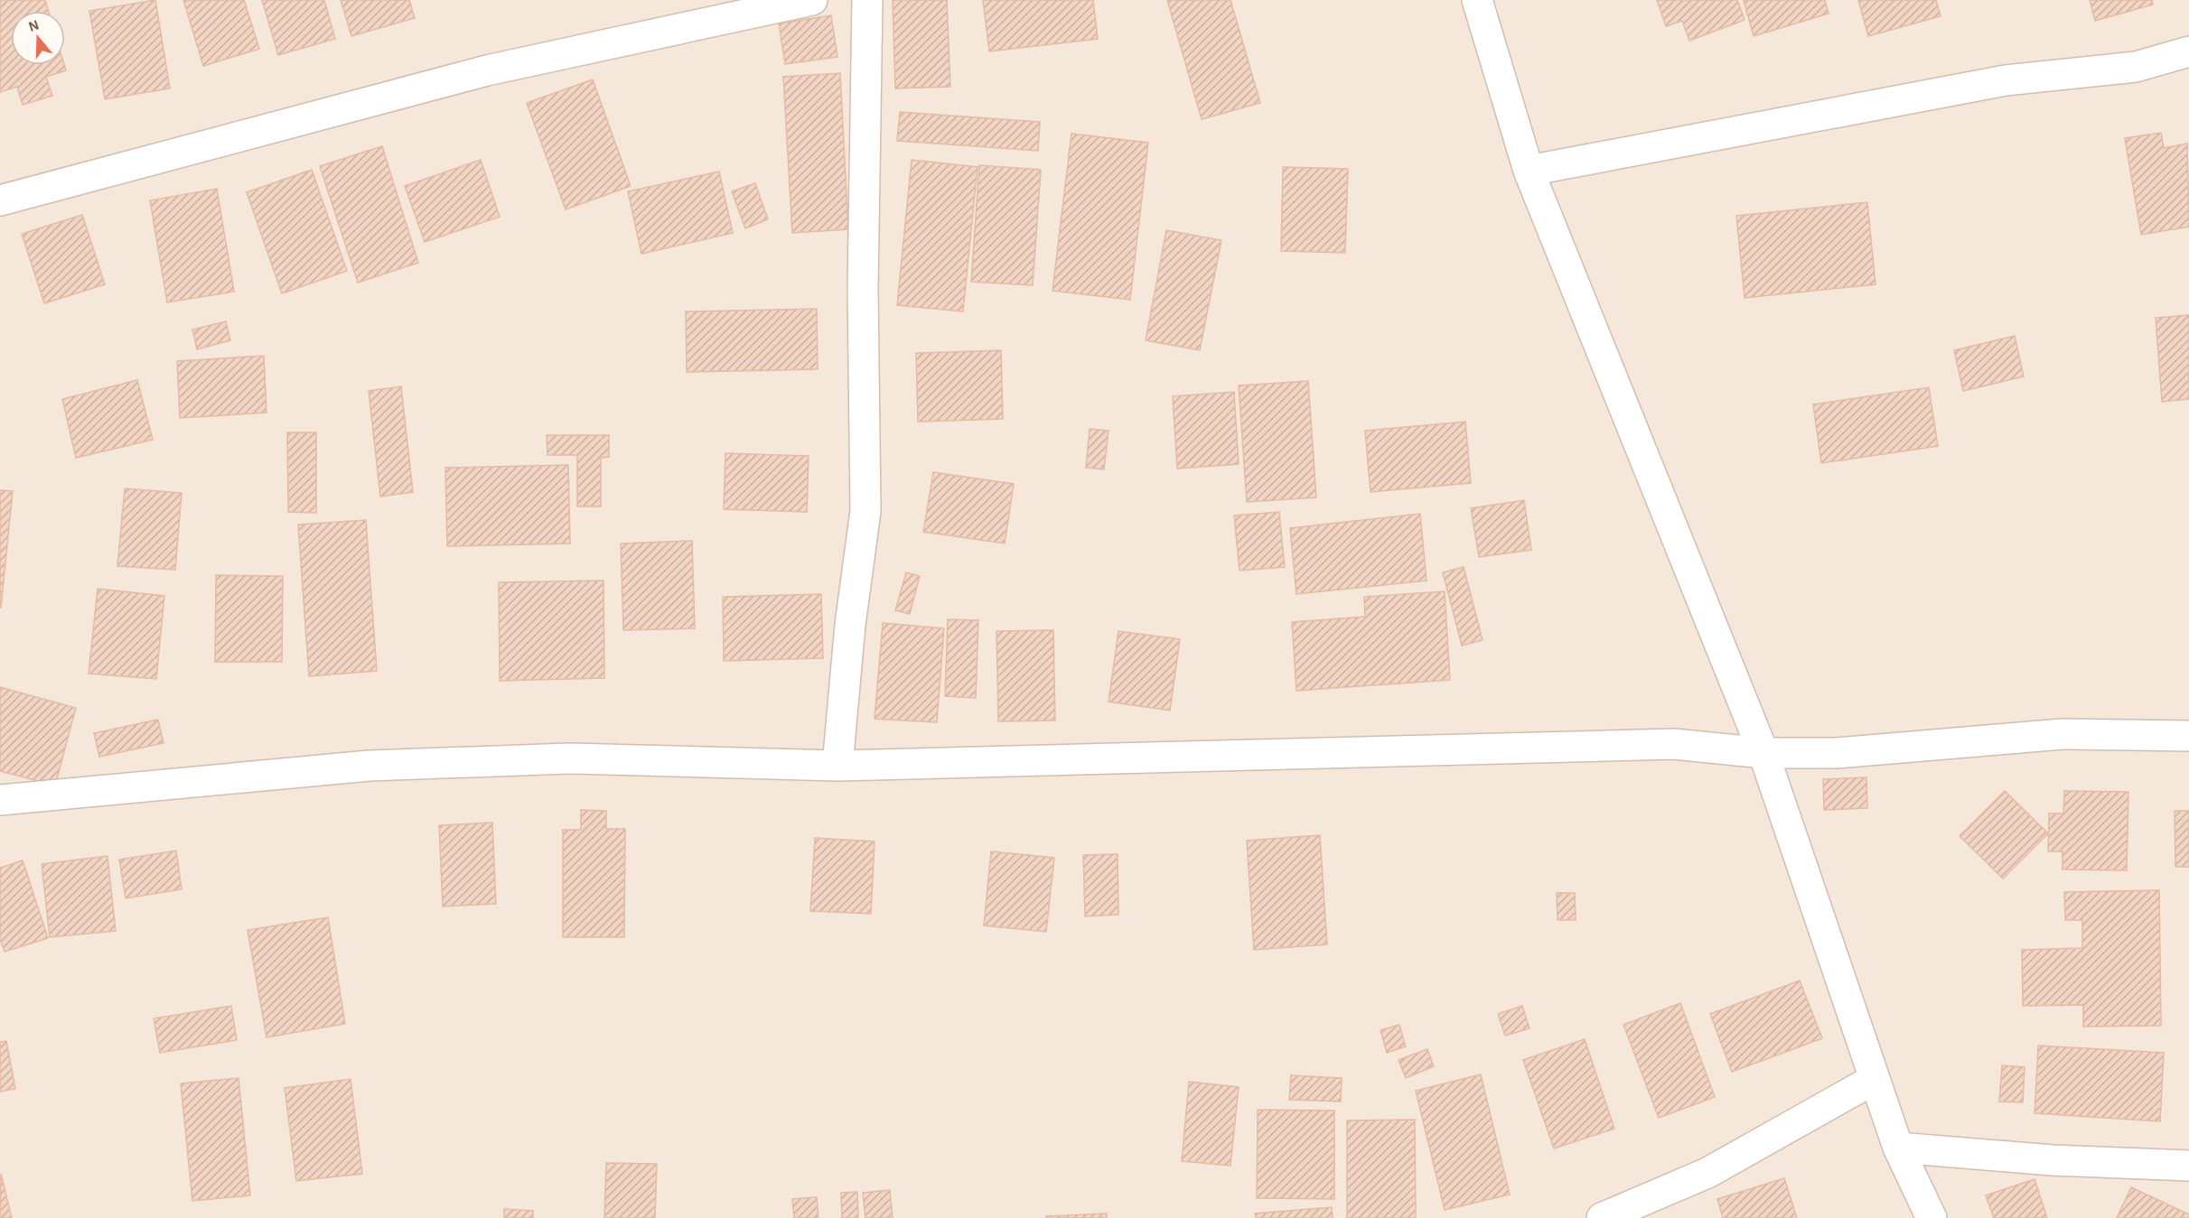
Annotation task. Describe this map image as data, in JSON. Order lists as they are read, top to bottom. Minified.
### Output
{"north":"top"}
